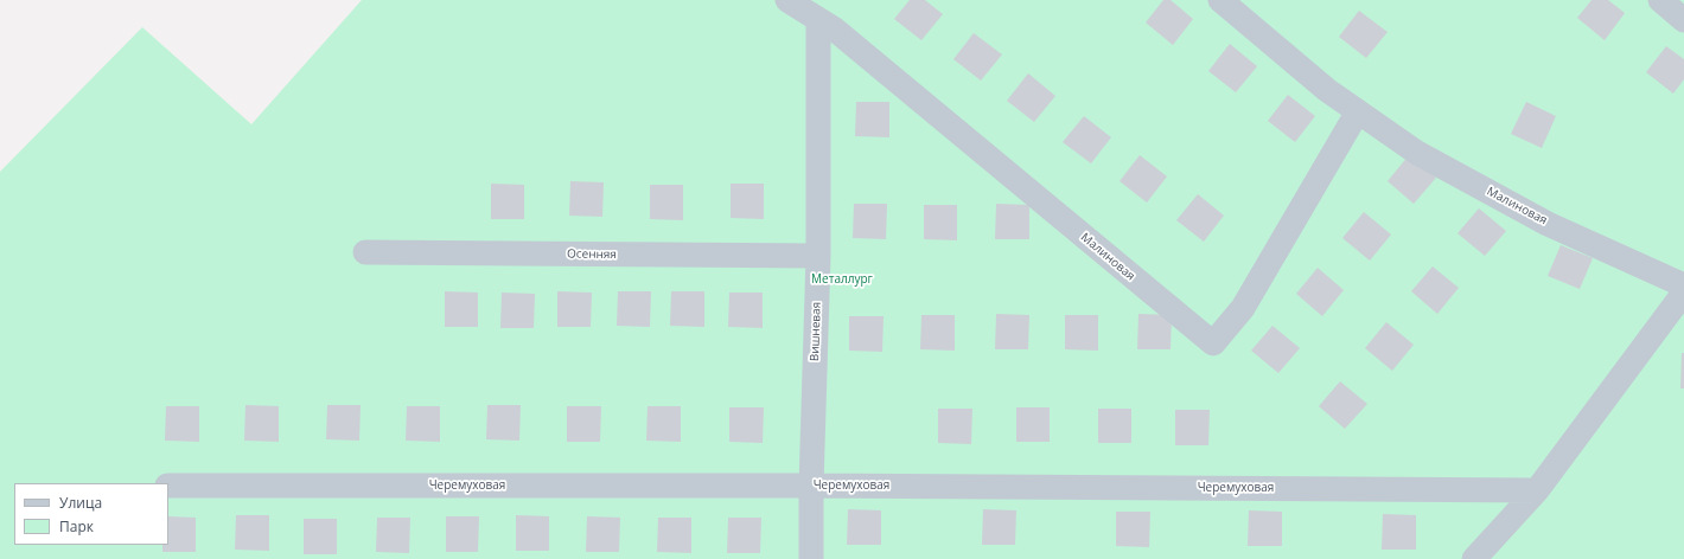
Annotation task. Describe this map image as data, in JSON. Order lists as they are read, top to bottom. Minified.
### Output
{"streets":{"street":["Малиновая","Осенняя","Вишневая","Черемуховая"]},"crossings":[["Малиновая","Вишневая"],["Осенняя","Вишневая"],["Вишневая","Черемуховая"]],"parks":["Металлург"],"legend":["Улица","Парк"]}
